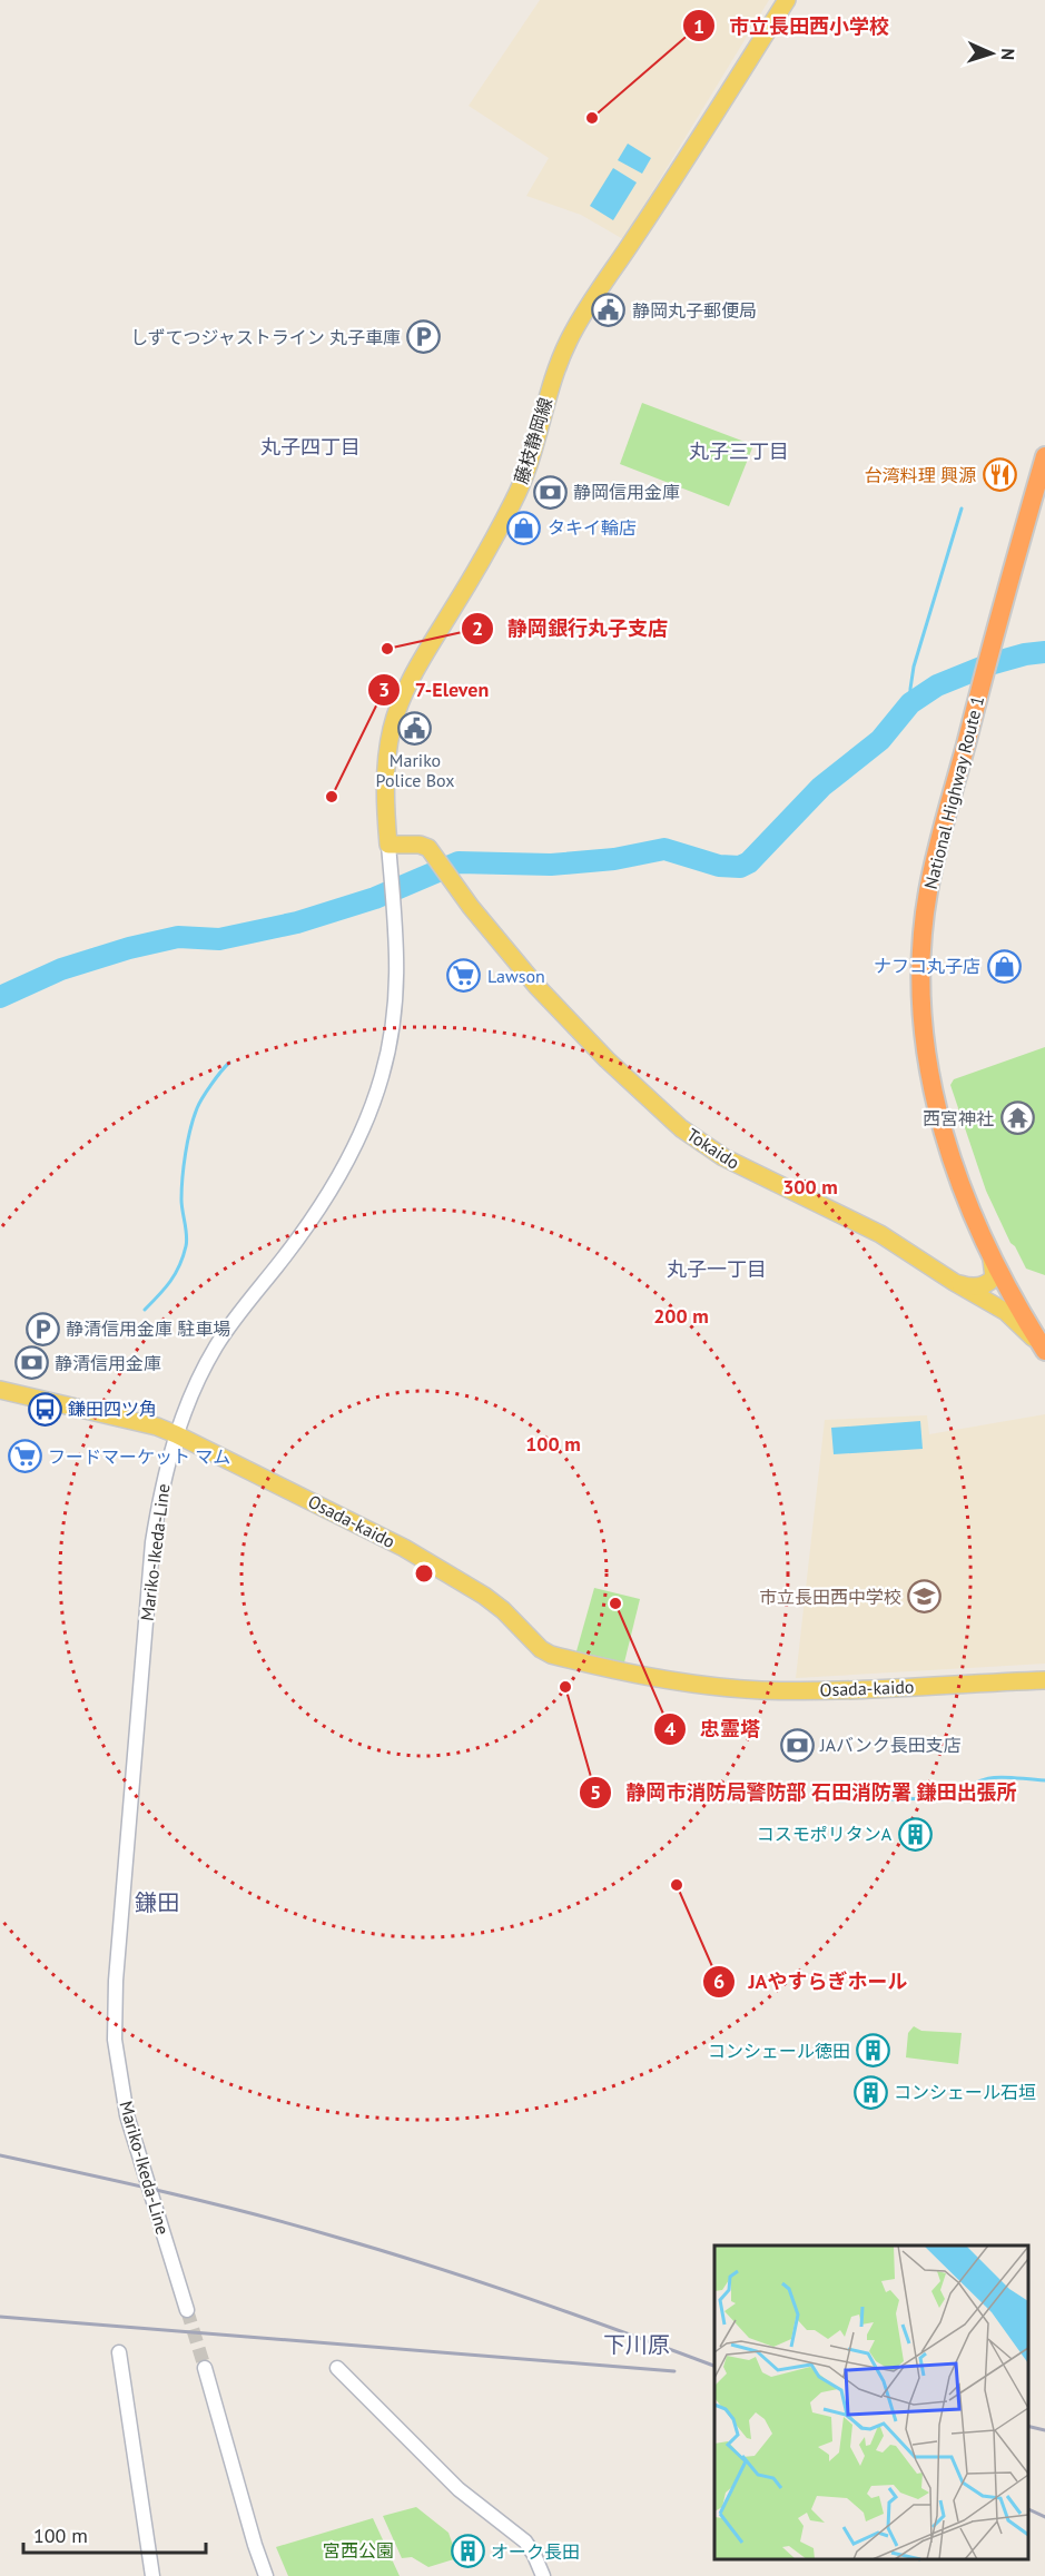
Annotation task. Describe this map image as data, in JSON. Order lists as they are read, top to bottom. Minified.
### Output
{"streets":{"highway":["National Highway Route 1"],"main road":["藤枝静岡線","Tokaido","Osada-kaido"],"street":["Mariko-Ikeda-Line"]},"crossings":[["藤枝静岡線","Tokaido"],["藤枝静岡線","Mariko-Ikeda-Line"],["National Highway Route 1","Tokaido"],["Tokaido","Mariko-Ikeda-Line"],["Osada-kaido","Mariko-Ikeda-Line"]],"districts":["丸子四丁目","丸子三丁目","丸子一丁目","鎌田","下川原"],"parks":["宮西公園"],"places":{"other":["市立長田西小学校","静岡銀行丸子支店","7-Eleven","忠霊塔","静岡市消防局警防部 石田消防署 鎌田出張所","JAやすらぎホール"],"public building":["静岡丸子郵便局","Mariko Police Box"],"parking":["しずてつジャストライン 丸子車庫","静清信用金庫 駐車場"],"restaurant":["台湾料理 興源"],"bank":["静岡信用金庫","静清信用金庫","JAバンク長田支店"],"shop":["タキイ輪店","ナフコ丸子店"],"supermarket":["Lawson","フードマーケット マム"],"temple":["西宮神社"],"bus stop":["鎌田四ツ角"],"school or university":["市立長田西中学校"],"building":["コスモポリタンA","コンシェール徳田","コンシェール石垣","オーク長田"]},"scale_bar":"100 m","north":"right","rings":["300 m","200 m","100 m"]}
